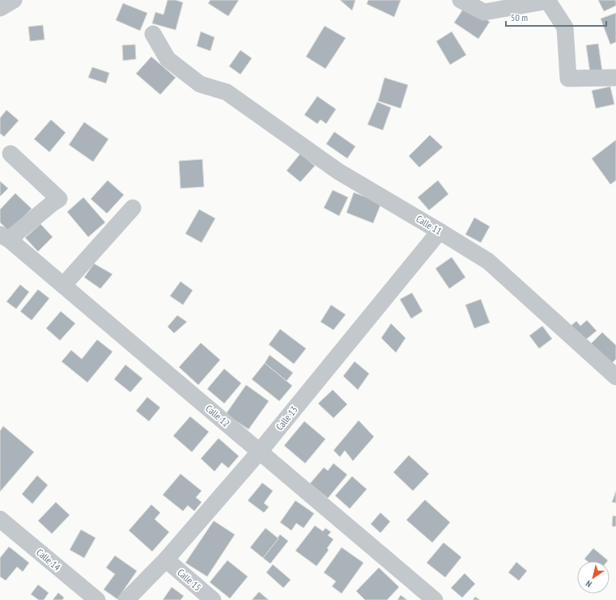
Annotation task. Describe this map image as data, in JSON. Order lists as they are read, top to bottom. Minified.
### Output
{"streets":{"street":["Calle 11","Calle 12","Calle 13","Calle 14","Calle 15"]},"crossings":[["Calle 11","Calle 13"],["Calle 12","Calle 13"],["Calle 13","Calle 15"]],"scale_bar":"50 m","north":"bottom left"}
